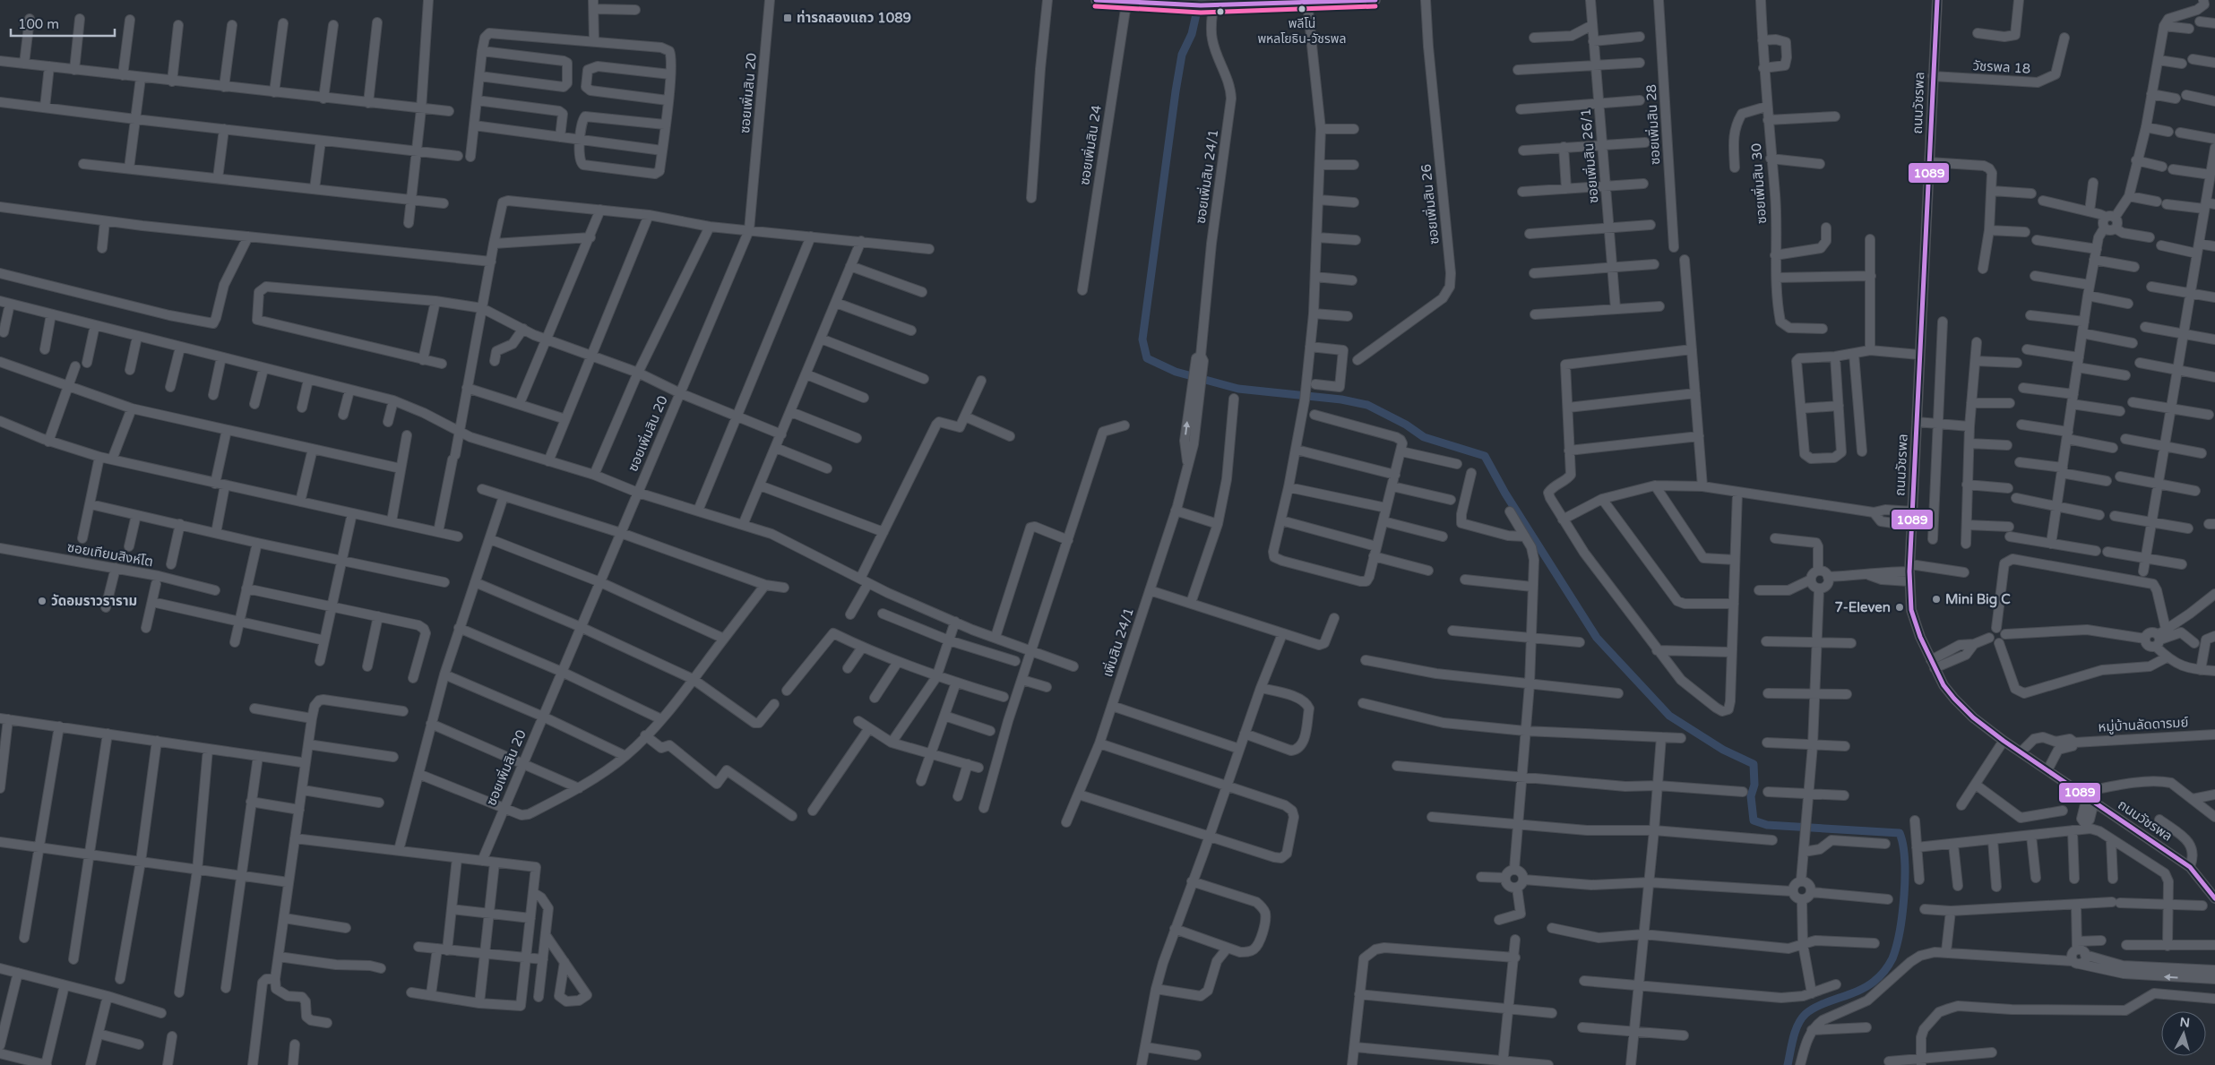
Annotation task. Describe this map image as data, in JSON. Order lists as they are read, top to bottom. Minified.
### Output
{"streets":{"street":["วัชรพล 18","ซอยเพิ่มสิน 20","ถนนวัชรพล","ซอยเพิ่มสิน 28","ซอยเพิ่มสิน 24","ซอยเพิ่มสิน 26/1","ซอยเพิ่มสิน 24/1","ซอยเพิ่มสิน 30","ซอยเพิ่มสิน 26","ซอยเทียมสิงห์โต","เพิ่มสิน 24/1","หมู่บ้านลัดดารมย์"]},"crossings":[["วัชรพล 18","ถนนวัชรพล"],["ถนนวัชรพล","หมู่บ้านลัดดารมย์"],["ซอยเพิ่มสิน 24/1","เพิ่มสิน 24/1"]],"places":{"other":["พลีโน่ พหลโยธิน-วัชรพล","Mini Big C","วัดอมราวราราม","7-Eleven"],"transit":["ท่ารถสองแถว 1089"]},"lines":["transit line 1089"],"scale_bar":"100 m","north":"top"}
